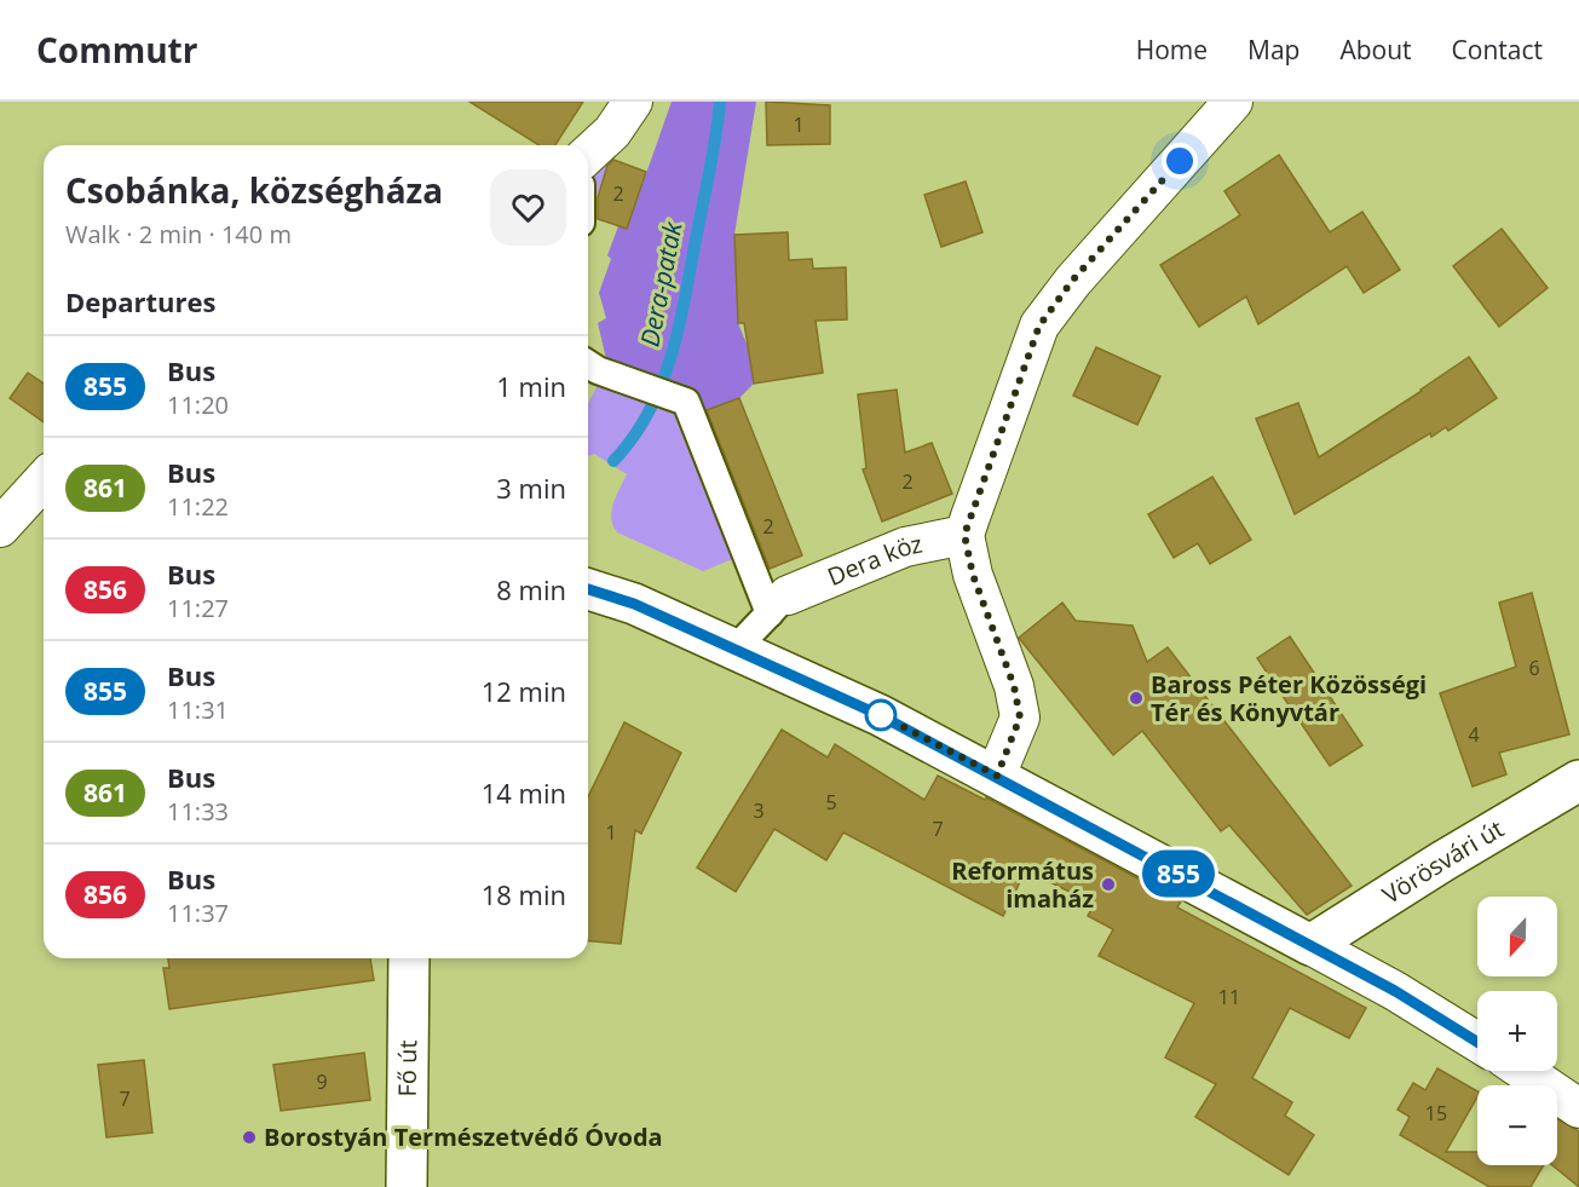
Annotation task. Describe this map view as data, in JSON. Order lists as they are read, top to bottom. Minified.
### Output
{"streets":{"main road":["Vörösvári út","Fő út"],"street":["Dera köz"]},"water":["Dera-patak"],"places":["Baross Péter Közösségi Tér és Könyvtár","Református imaház","Borostyán Természetvédő Óvoda"],"lines":["bus line 855"],"house_numbers":["1","2","2","2","6","4","5","3","7","1","11","9","7","15"],"north":"bottom","page":{"header":"Commutr","nav":["Home","Map","About","Contact"],"on_map":"855","heading":[["Csobánka, községháza","Walk · 2 min · 140 m"],"Departures"],"list":[{"mark":"855","name":"Bus","note":"11:20","value":"1 min"},{"mark":"861","name":"Bus","note":"11:22","value":"3 min"},{"mark":"856","name":"Bus","note":"11:27","value":"8 min"},{"mark":"855","name":"Bus","note":"11:31","value":"12 min"},{"mark":"861","name":"Bus","note":"11:33","value":"14 min"},{"mark":"856","name":"Bus","note":"11:37","value":"18 min"}],"map_buttons":["+","−"]}}
